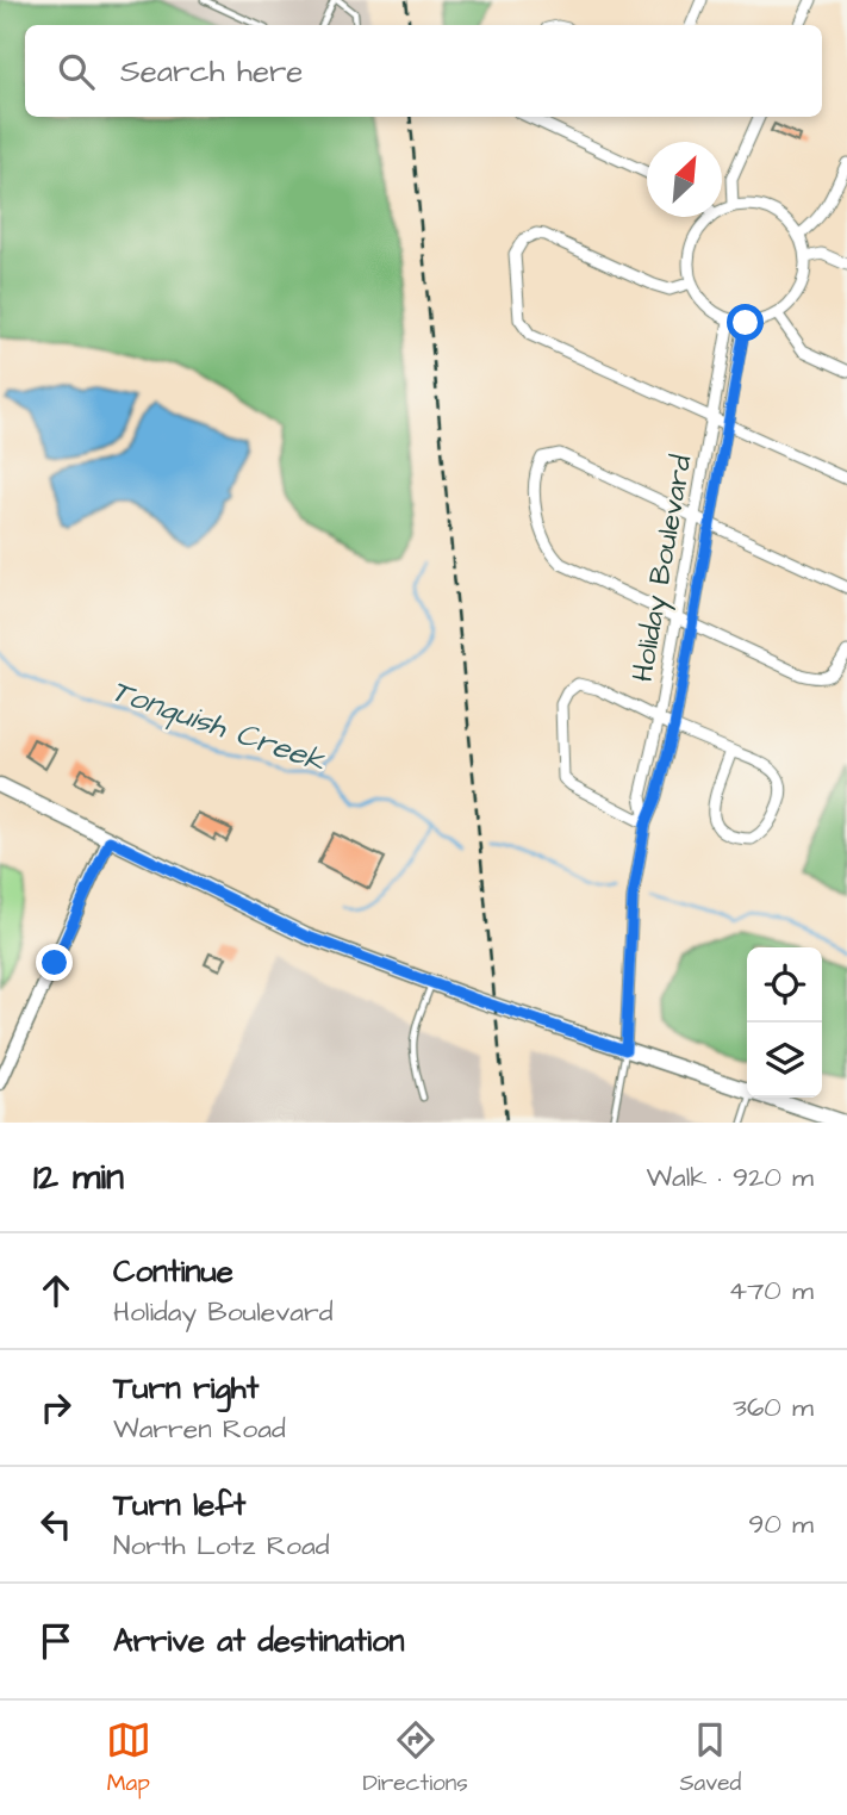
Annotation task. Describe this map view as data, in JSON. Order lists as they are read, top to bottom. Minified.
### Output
{"streets":{"street":["Holiday Boulevard"]},"water":["Tonquish Creek"],"north":"top right","page":{"search":"Search here","heading":["12 min","Walk · 920 m"],"list":[["Continue","Holiday Boulevard","470 m"],["Turn right","Warren Road","360 m"],["Turn left","North Lotz Road","90 m"],"Arrive at destination"],"nav":["Map","Directions","Saved"]}}
